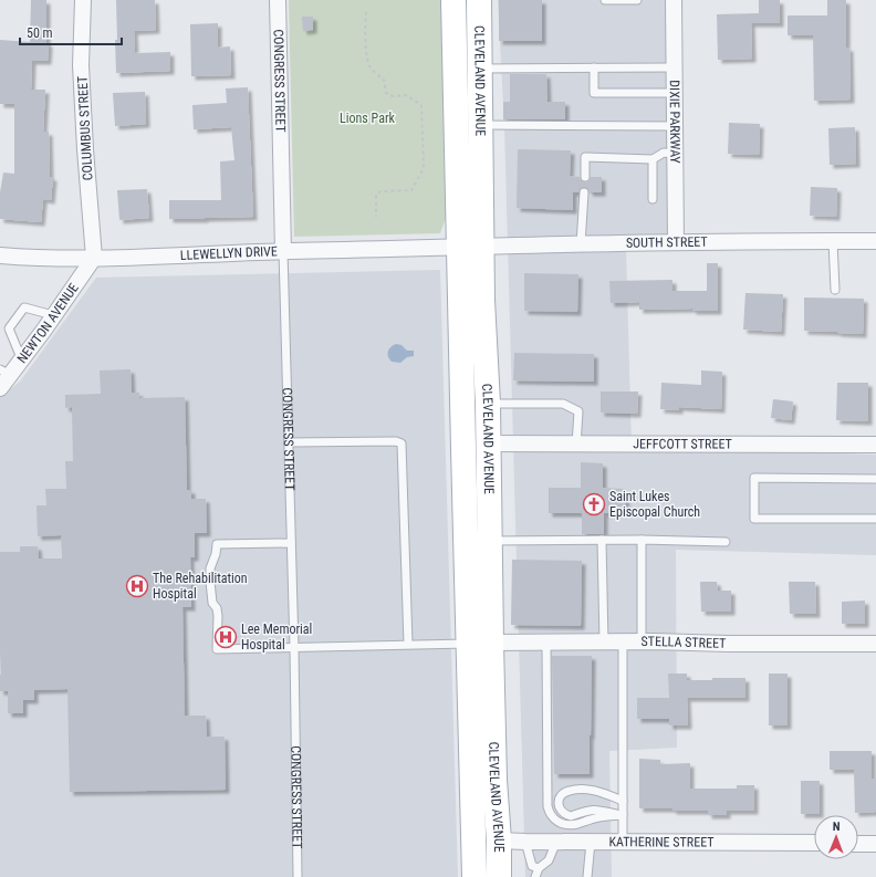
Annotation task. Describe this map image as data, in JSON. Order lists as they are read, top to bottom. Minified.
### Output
{"streets":{"main road":["CLEVELAND AVENUE"],"street":["CONGRESS STREET","DIXIE PARKWAY","COLUMBUS STREET","SOUTH STREET","LLEWELLYN DRIVE","NEWTON AVENUE","JEFFCOTT STREET","STELLA STREET","KATHERINE STREET"]},"crossings":[["CONGRESS STREET","LLEWELLYN DRIVE"],["CLEVELAND AVENUE","SOUTH STREET"],["CLEVELAND AVENUE","LLEWELLYN DRIVE"],["CLEVELAND AVENUE","JEFFCOTT STREET"],["CLEVELAND AVENUE","STELLA STREET"],["CLEVELAND AVENUE","KATHERINE STREET"],["DIXIE PARKWAY","SOUTH STREET"],["COLUMBUS STREET","LLEWELLYN DRIVE"],["COLUMBUS STREET","NEWTON AVENUE"],["SOUTH STREET","LLEWELLYN DRIVE"],["LLEWELLYN DRIVE","NEWTON AVENUE"]],"parks":["Lions Park"],"places":{"church":["Saint Lukes Episcopal Church"],"hospital":["The Rehabilitation Hospital","Lee Memorial Hospital"]},"scale_bar":"50 m","north":"top"}
